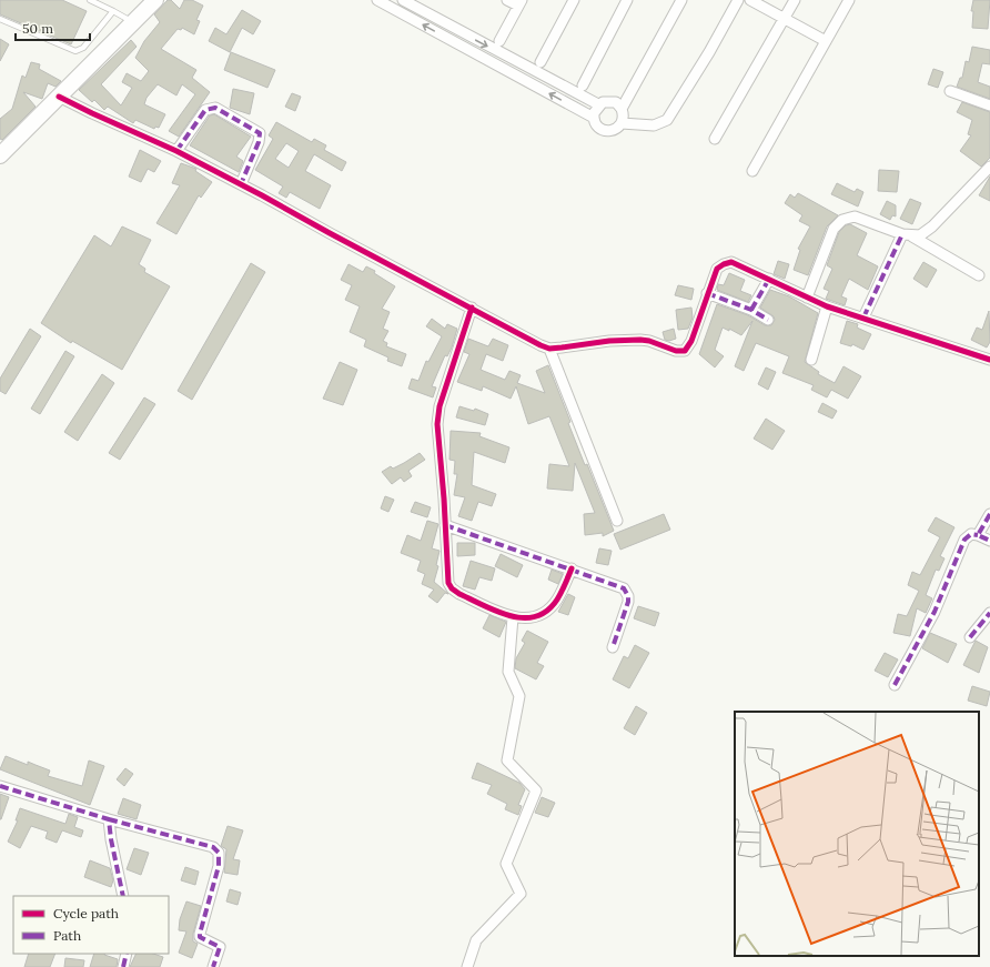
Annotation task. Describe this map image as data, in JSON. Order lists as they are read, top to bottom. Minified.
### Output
{"legend":["Cycle path","Path"],"scale_bar":"50 m"}
